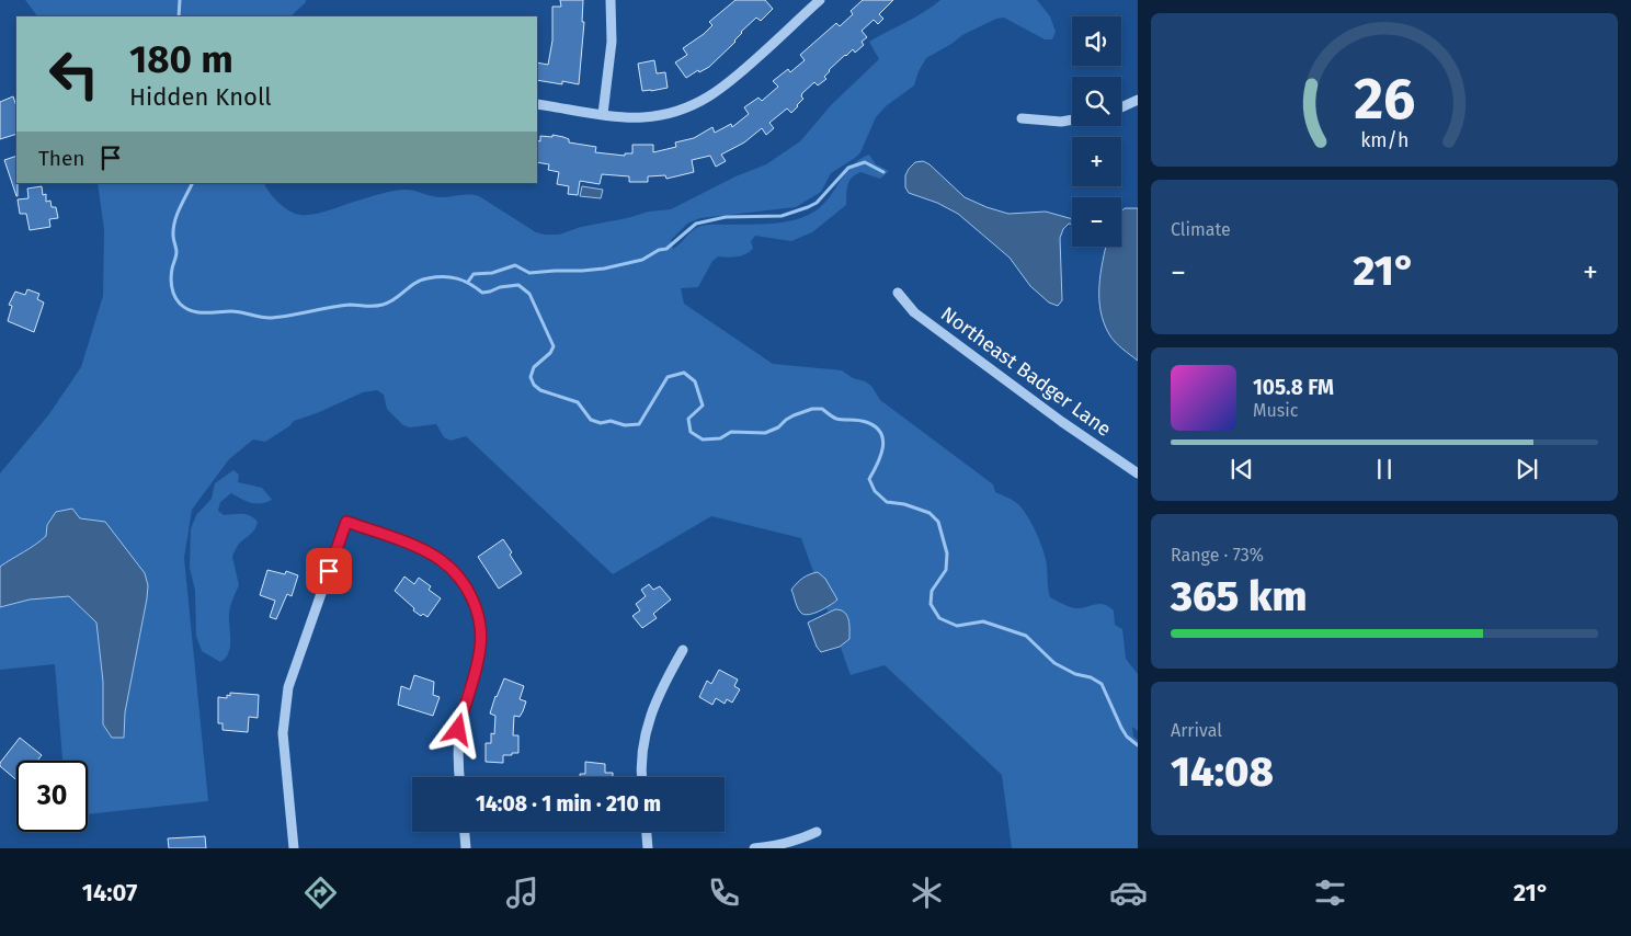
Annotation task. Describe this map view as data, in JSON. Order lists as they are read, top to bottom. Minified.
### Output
{"streets":{"street":["Northeast Badger Lane"]},"page":{"map_buttons":["+","−"],"turn":["180 m","Hidden Knoll"],"then":"Then","tile":["Climate",["Range · 73%","365 km"],["Arrival","14:08"]],"heat":["−","21°","+"],"song":["105.8 FM","Music"],"limit":"30","trip":"14:08 · 1 min · 210 m","tabs":["14:07","21°"],"gauge":["26","km/h"]}}
